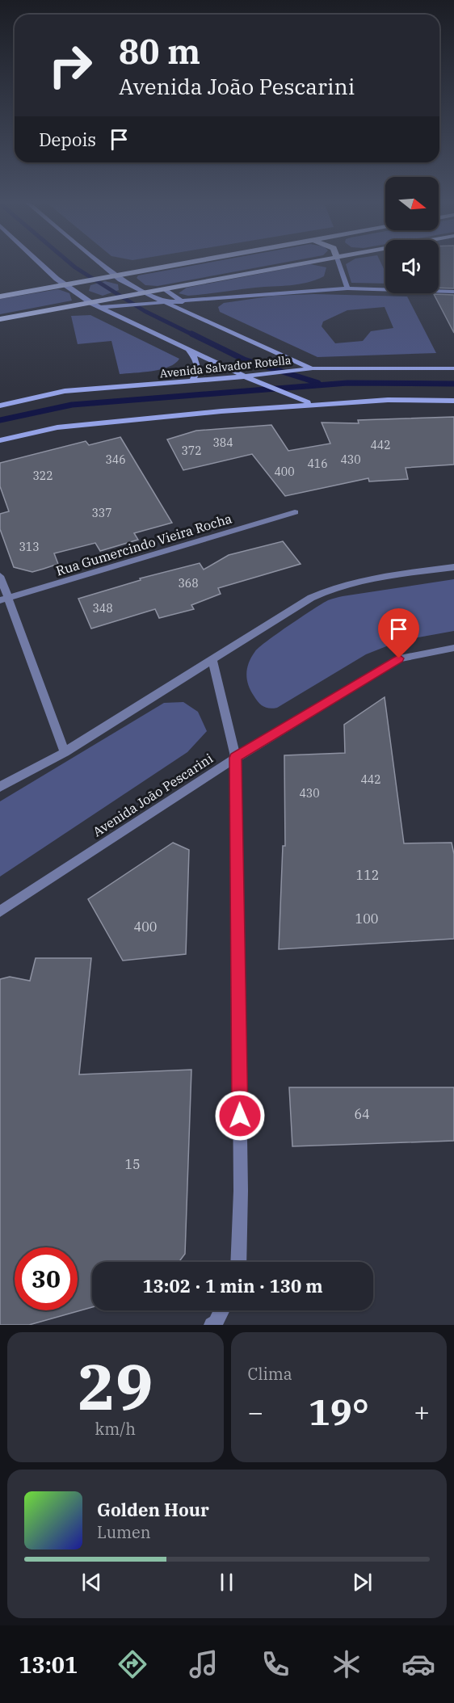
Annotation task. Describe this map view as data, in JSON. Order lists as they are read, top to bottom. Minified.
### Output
{"streets":{"main road":["Avenida Salvador Rotella"],"street":["Rua Gumercindo Vieira Rocha","Avenida João Pescarini"]},"house_numbers":["384","442","372","346","430","416","400","322","337","313","368","348","442","430","112","100","400","64","15"],"north":"right","page":{"turn":["80 m","Avenida João Pescarini"],"then":"Depois","limit":"30","trip":"13:02 · 1 min · 130 m","tile":[["29","km/h"],"Clima"],"heat":["−","19°","+"],"song":["Golden Hour","Lumen"],"tabs":"13:01"}}
